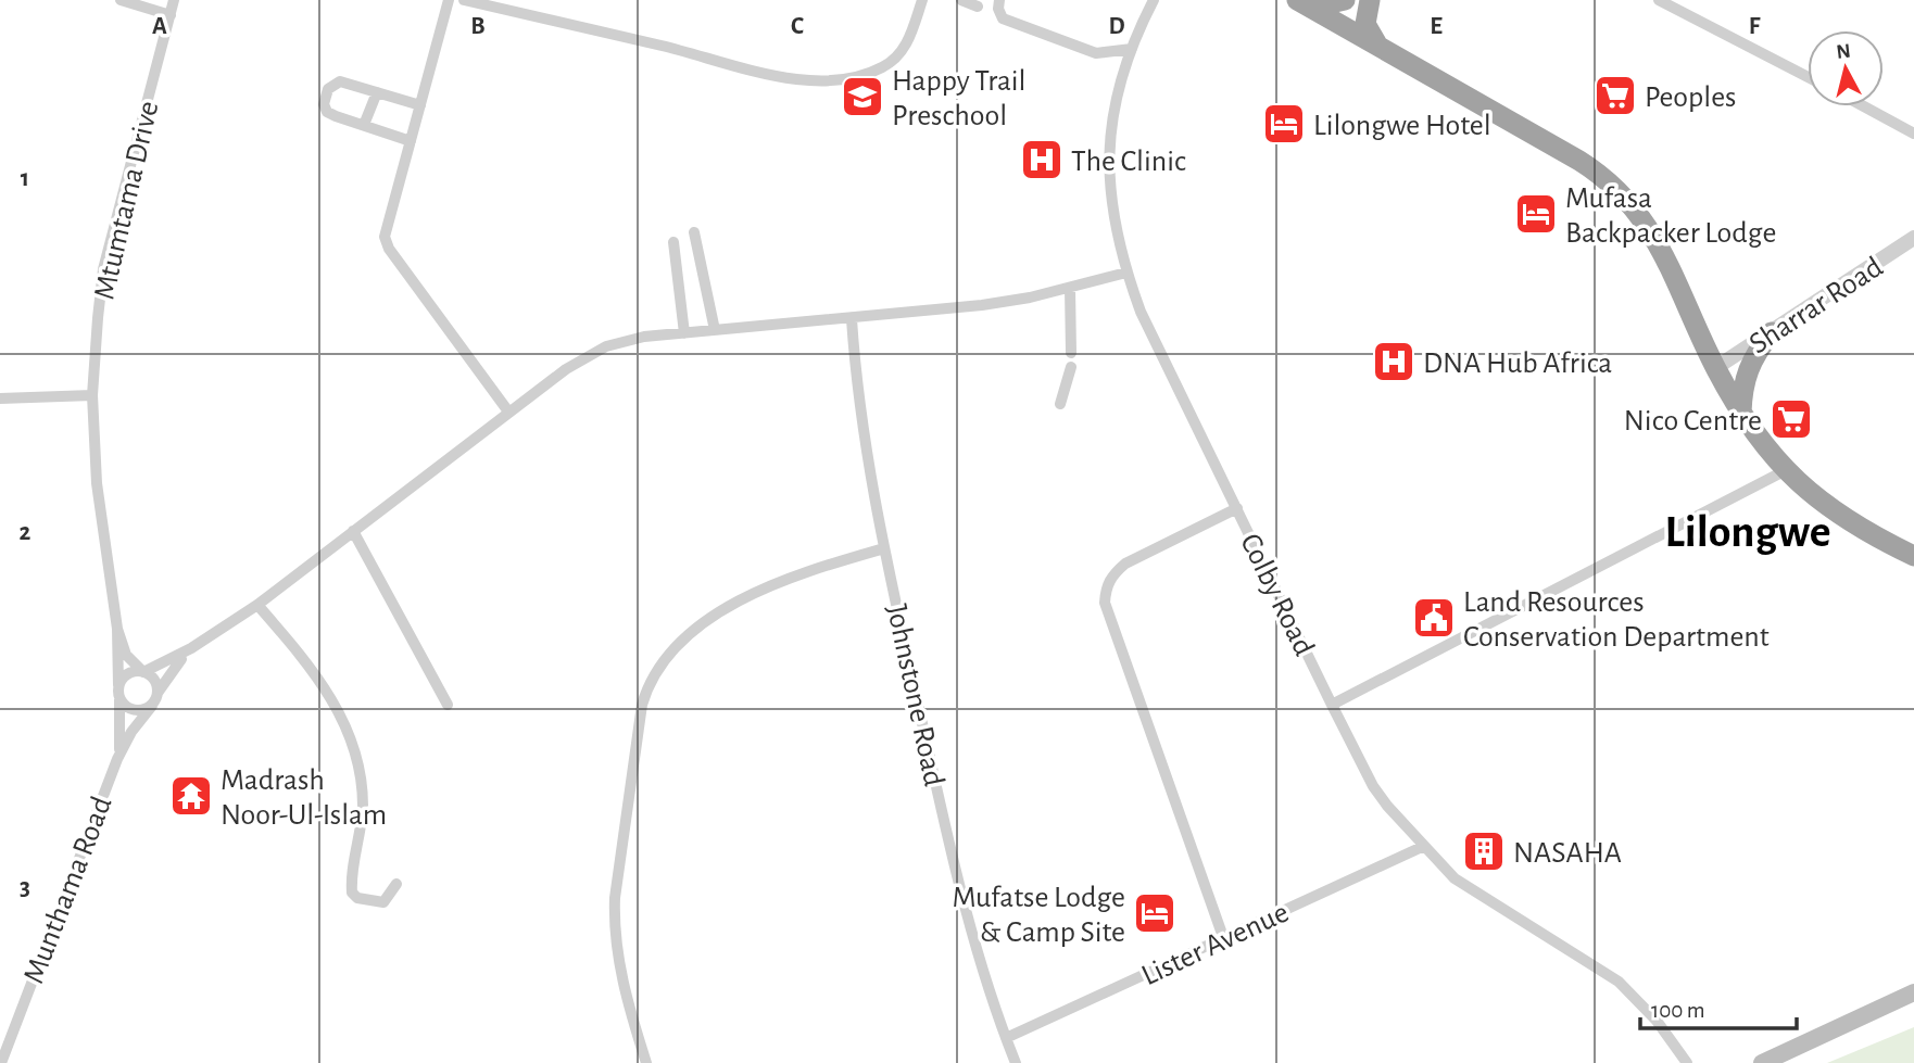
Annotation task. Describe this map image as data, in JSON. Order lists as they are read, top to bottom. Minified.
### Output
{"streets":{"street":["Mtumtama Drive","Sharrar Road","Colby Road","Johnstone Road","Munthama Road","Lister Avenue"]},"crossings":[["Colby Road","Lister Avenue"],["Johnstone Road","Lister Avenue"]],"districts":["Lilongwe"],"places":{"supermarket":["Peoples","Nico Centre"],"school or university":["Happy Trail Preschool"],"hotel":["Lilongwe Hotel","Mufasa Backpacker Lodge","Mufatse Lodge & Camp Site"],"hospital":["The Clinic","DNA Hub Africa"],"public building":["Land Resources Conservation Department"],"temple":["Madrash Noor-Ul-Islam"],"building":["NASAHA"]},"scale_bar":"100 m","north":"top","grid":{"columns":["A","B","C","D","E","F"],"rows":["1","2","3"]}}
